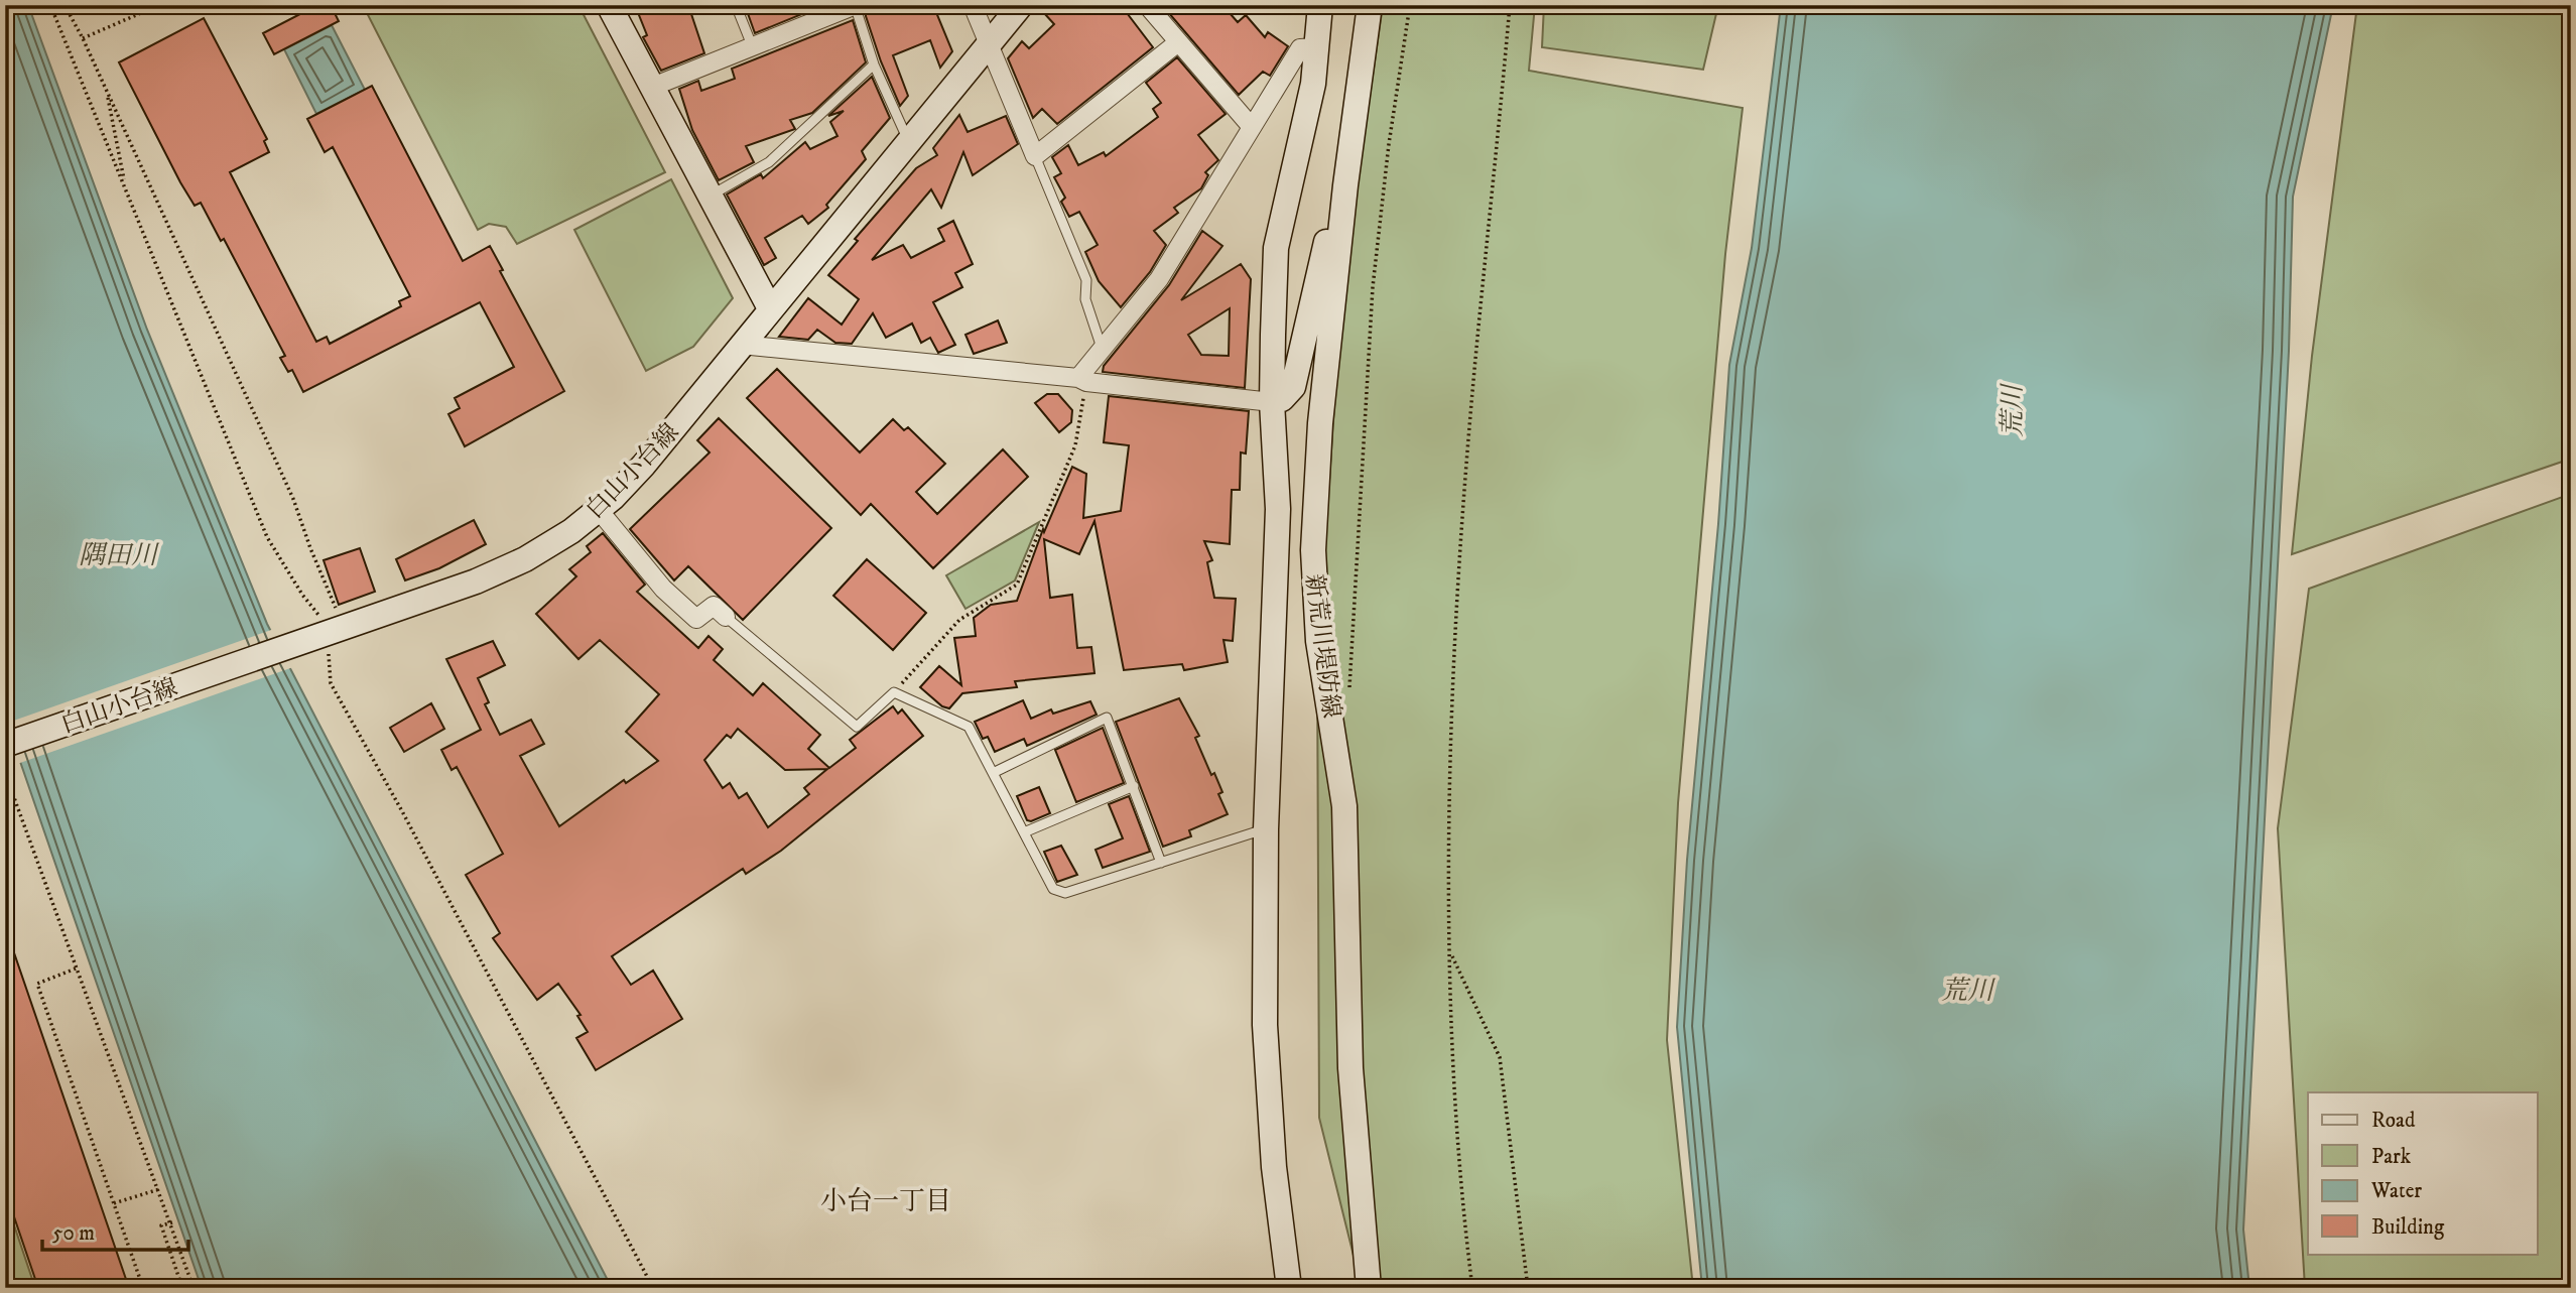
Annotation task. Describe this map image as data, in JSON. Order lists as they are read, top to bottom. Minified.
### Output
{"streets":{"main road":["白山小台線","新荒川堤防線"]},"districts":["小台一丁目"],"water":["荒川","隅田川"],"legend":["Road","Park","Water","Building"],"scale_bar":"50 m"}
